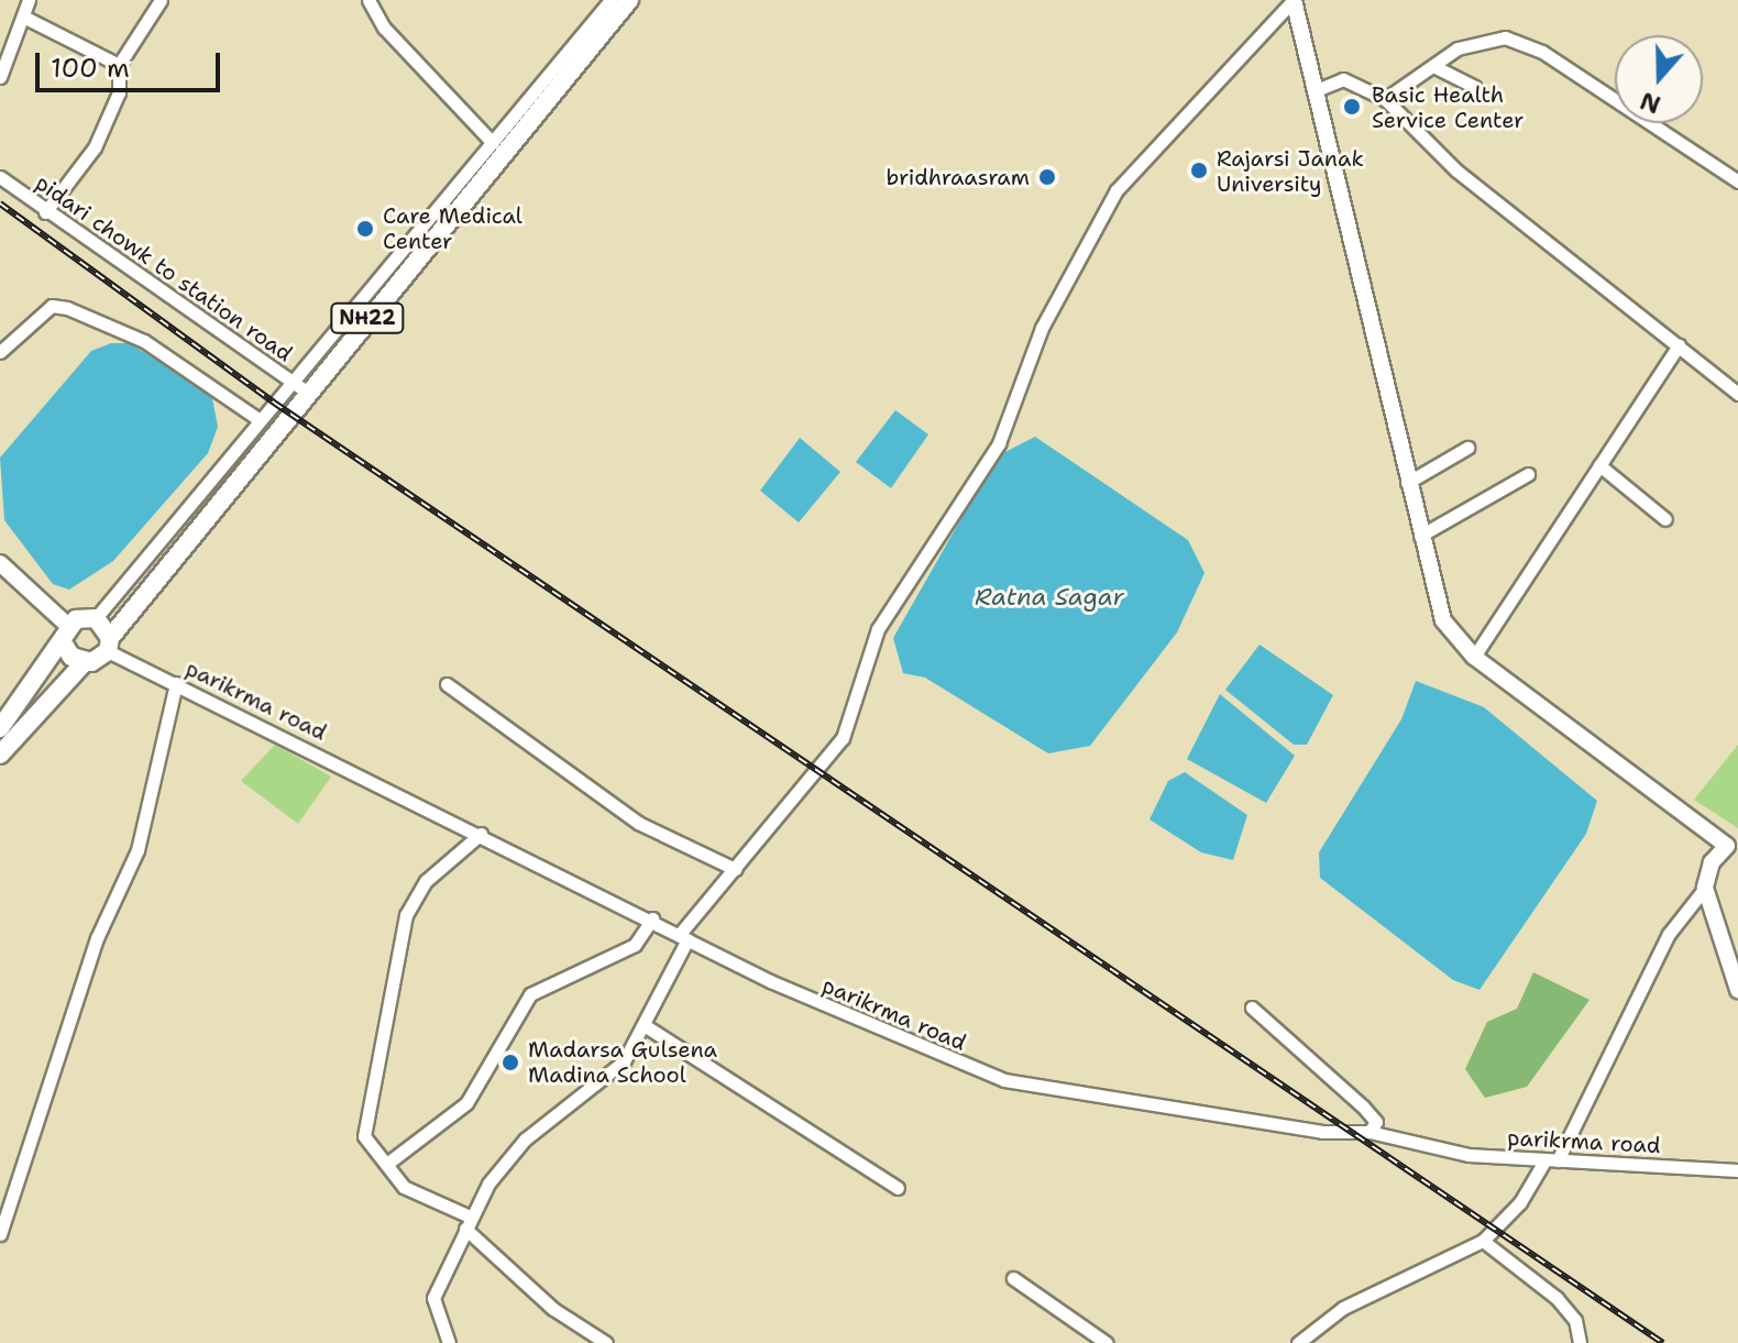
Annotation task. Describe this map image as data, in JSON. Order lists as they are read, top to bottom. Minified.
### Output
{"streets":{"highway":["NH22"],"street":["pidari chowk to station road","parikrma road"]},"crossings":[["pidari chowk to station road","NH22"],["NH22","parikrma road"]],"water":["Ratna Sagar"],"places":["Basic Health Service Center","Rajarsi Janak University","bridhraasram","Care Medical Center","Madarsa Gulsena Madina School"],"scale_bar":"100 m","north":"bottom"}
